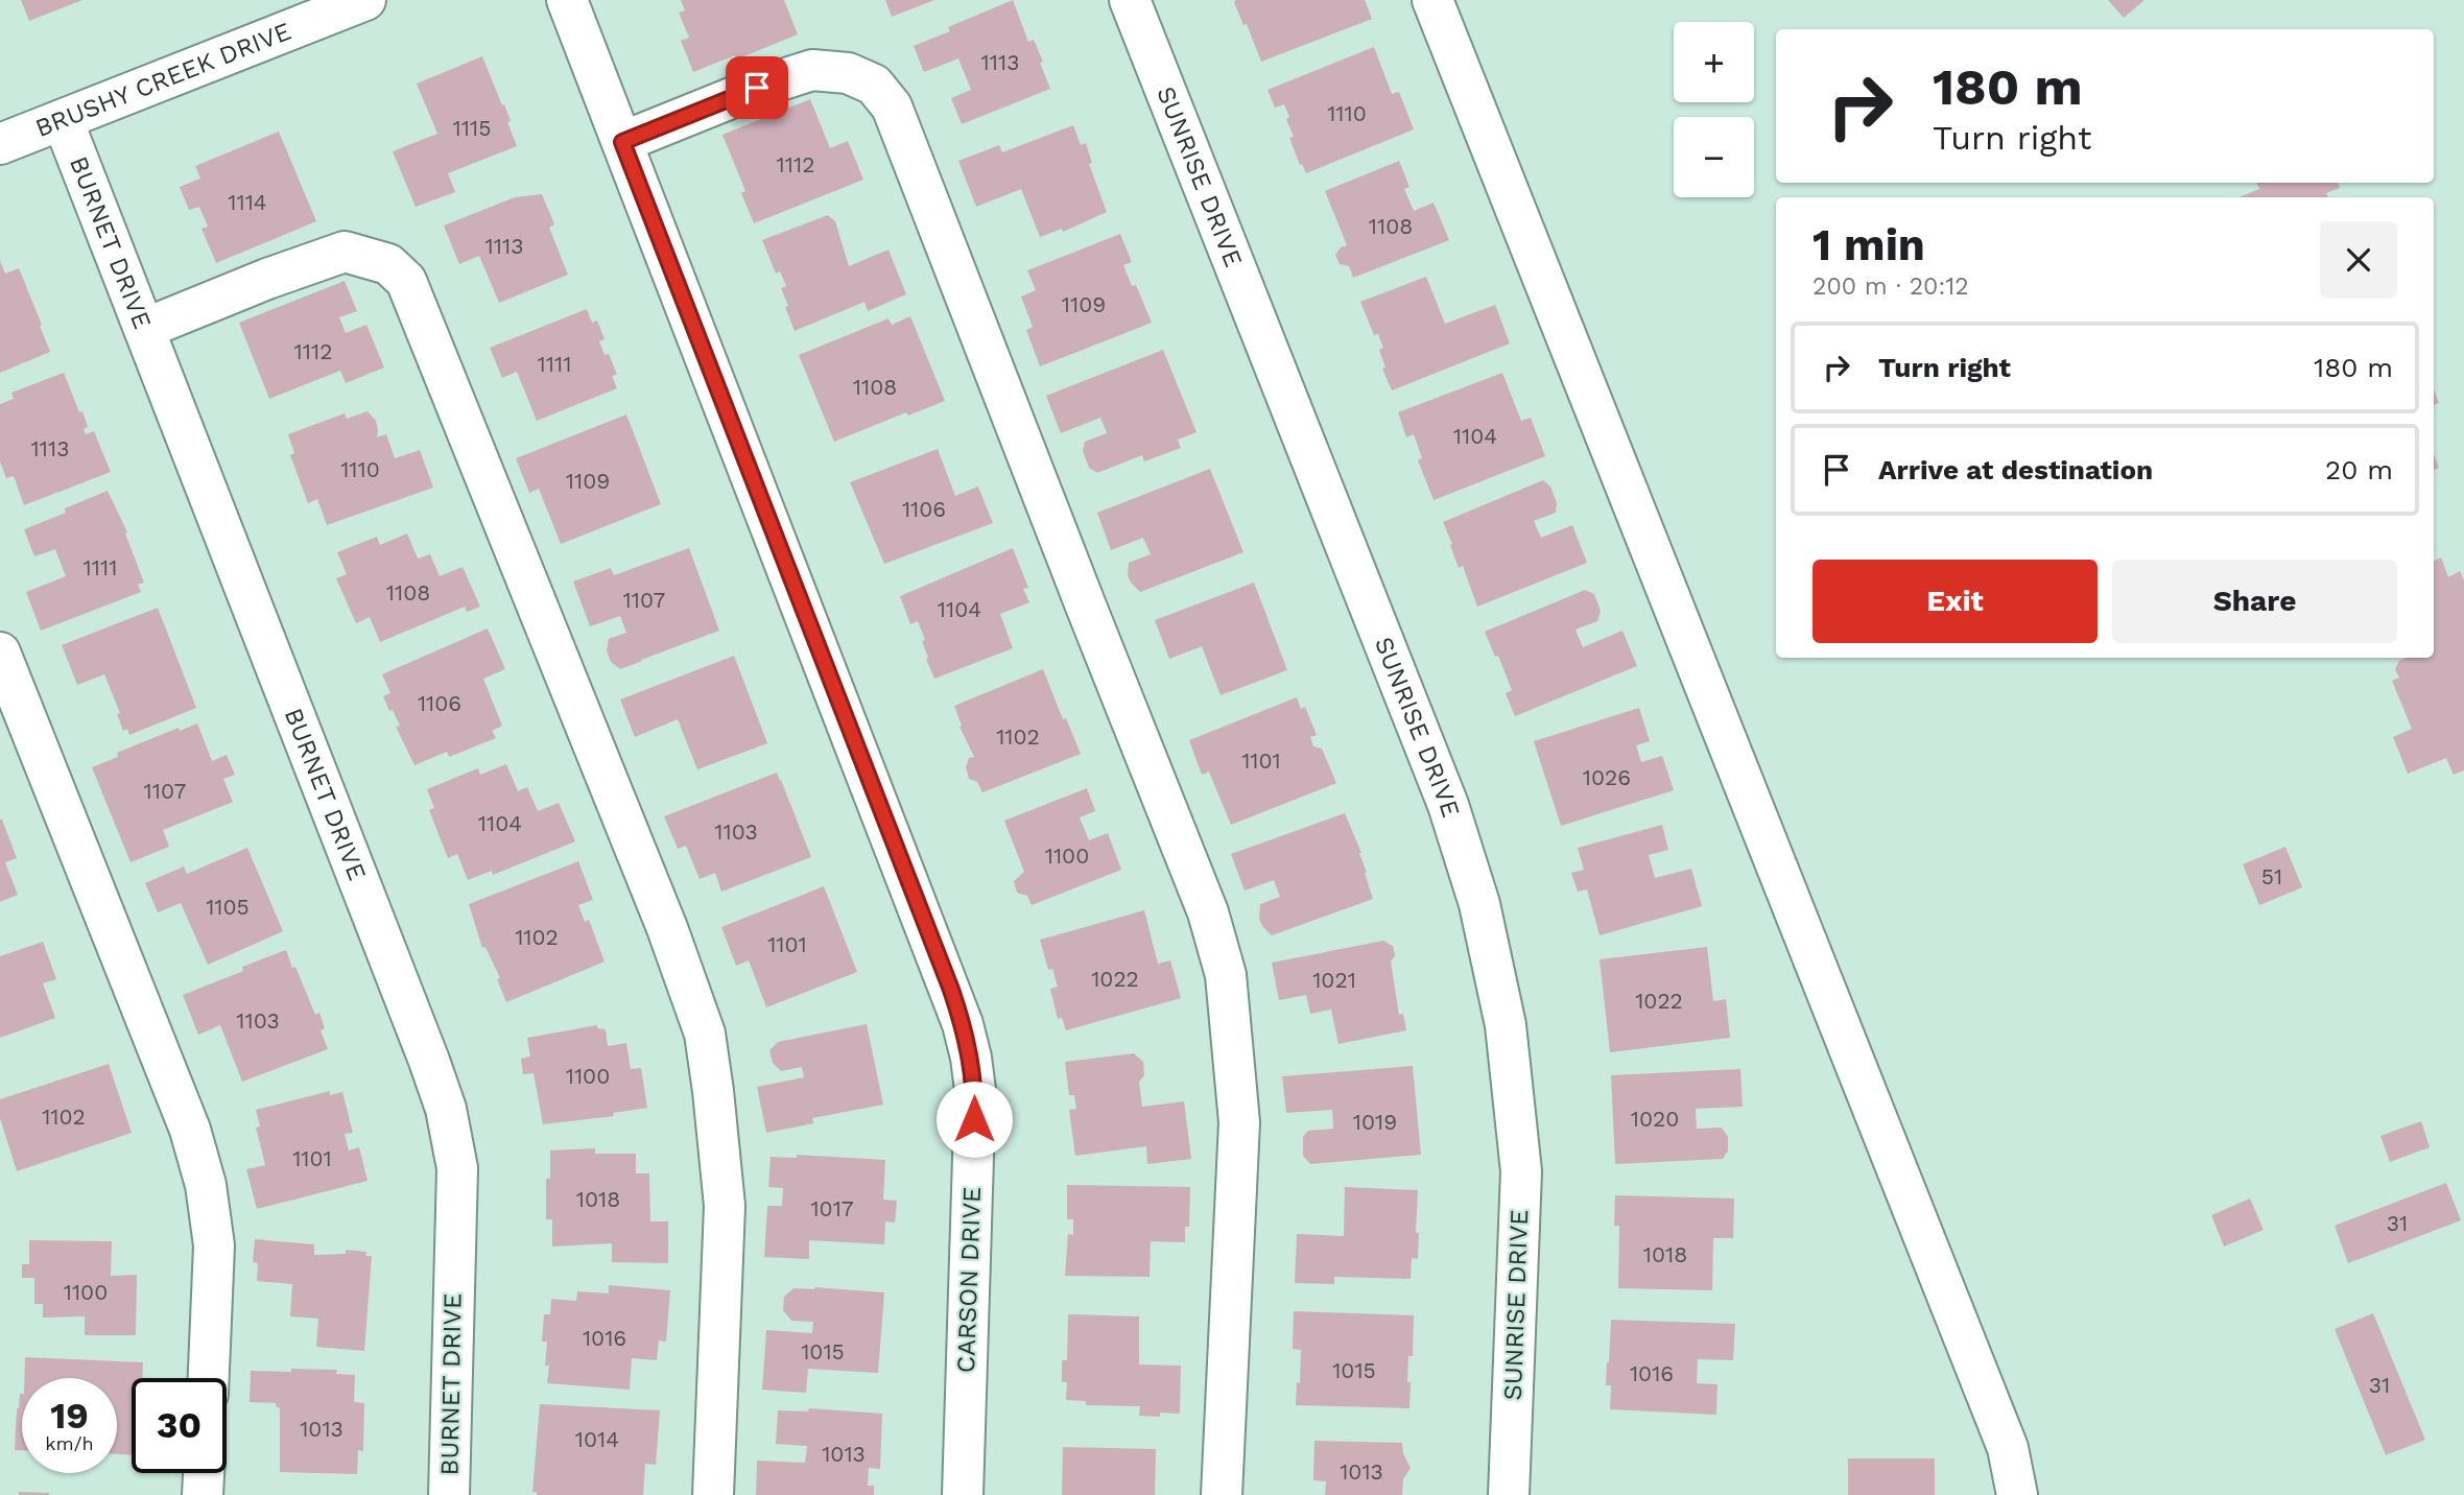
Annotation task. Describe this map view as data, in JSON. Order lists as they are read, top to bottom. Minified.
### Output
{"streets":{"street":["BRUSHY CREEK DRIVE","SUNRISE DRIVE","BURNET DRIVE","CARSON DRIVE"]},"crossings":[["BRUSHY CREEK DRIVE","BURNET DRIVE"]],"house_numbers":["1113","1110","1115","1112","1114","1108","1113","1109","1112","1111","1108","1104","1113","1110","1109","1106","1111","1108","1107","1104","1106","1102","1101","1026","1107","1104","1103","1100","51","1105","1102","1101","1022","1021","1022","1103","1100","1102","1020","1019","1101","1018","1017","31","1018","1100","1016","1015","1015","1016","31","1013","1014","1013","1013"],"page":{"map_buttons":["+","−"],"turn":["180 m","Turn right"],"heading":["1 min","200 m · 20:12"],"list":[{"name":"Turn right","value":"180 m"},{"name":"Arrive at destination","value":"20 m"}],"buttons":["Exit","Share"],"speed":"19 km/h","limit":"30"}}
